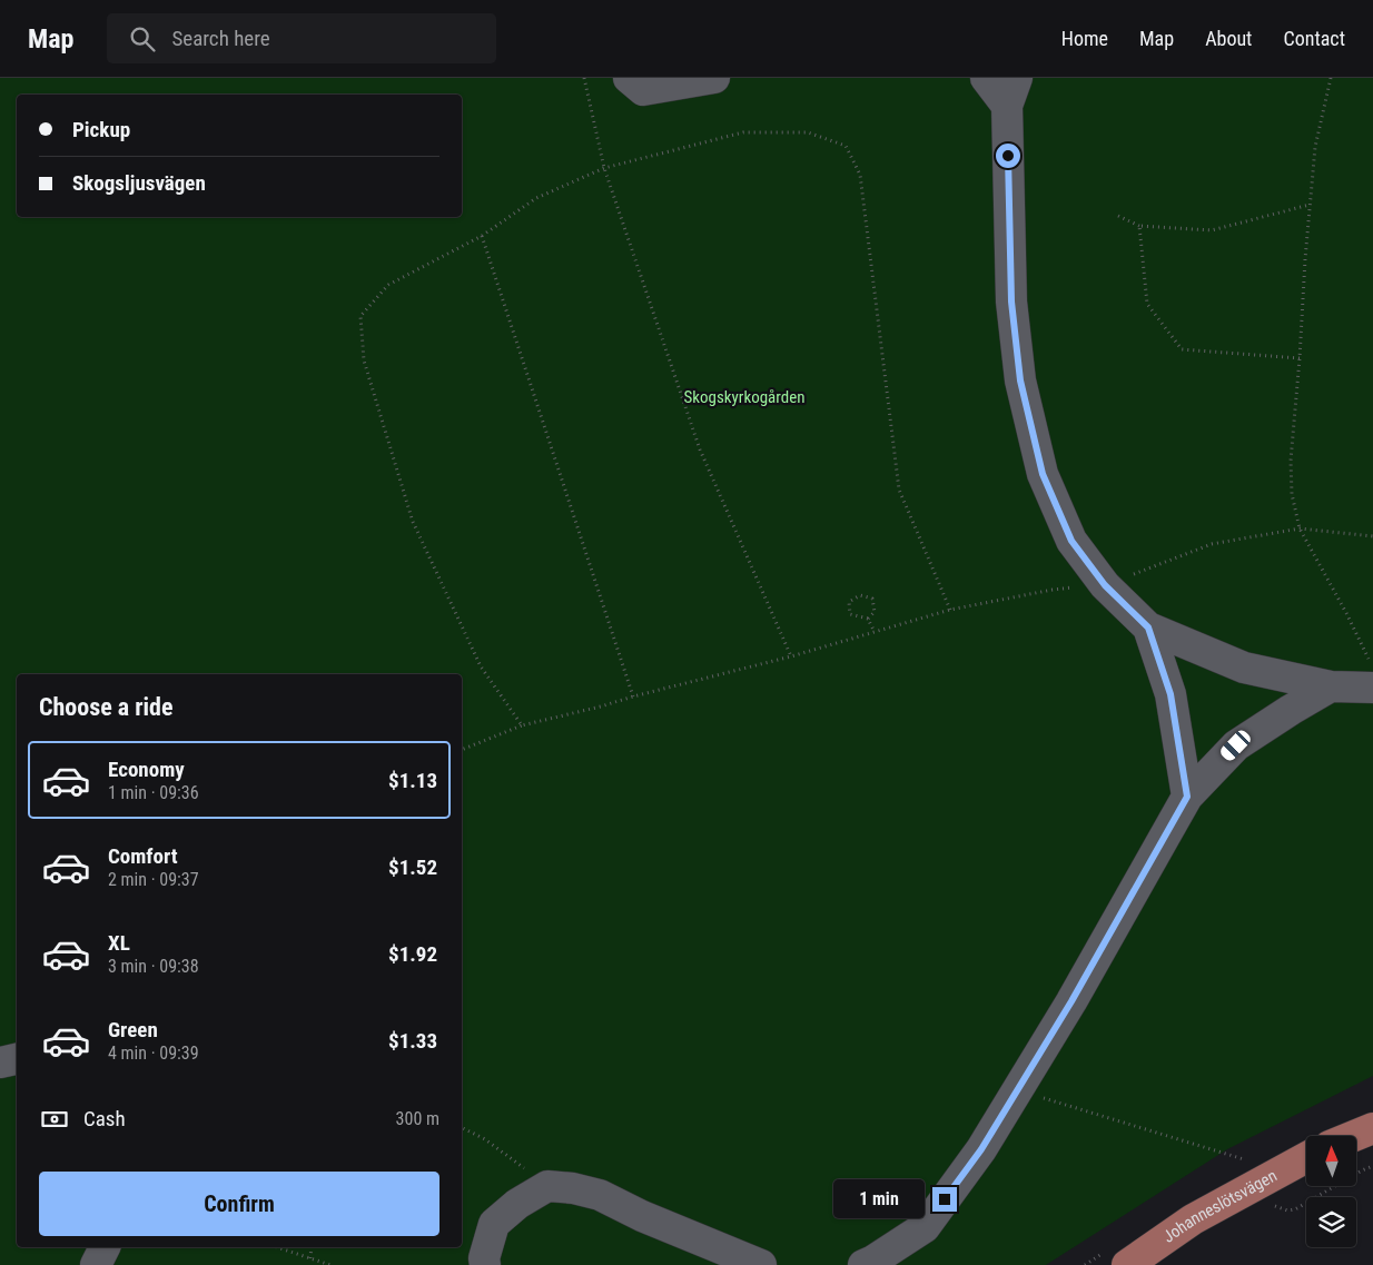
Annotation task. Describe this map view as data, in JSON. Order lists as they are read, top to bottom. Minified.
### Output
{"streets":{"main road":["Johanneslötsvägen"]},"parks":["Skogskyrkogården"],"north":"top","page":{"header":"Map","search":"Search here","nav":["Home","Map","About","Contact"],"banner":["Pickup","Skogsljusvägen"],"heading":"Choose a ride","list":[{"name":"Economy","note":"1 min · 09:36","value":"$1.13"},{"name":"Comfort","note":"2 min · 09:37","value":"$1.52"},{"name":"XL","note":"3 min · 09:38","value":"$1.92"},{"name":"Green","note":"4 min · 09:39","value":"$1.33"}],"pay":["Cash","300 m"],"buttons":"Confirm","bubble":"1 min"}}
